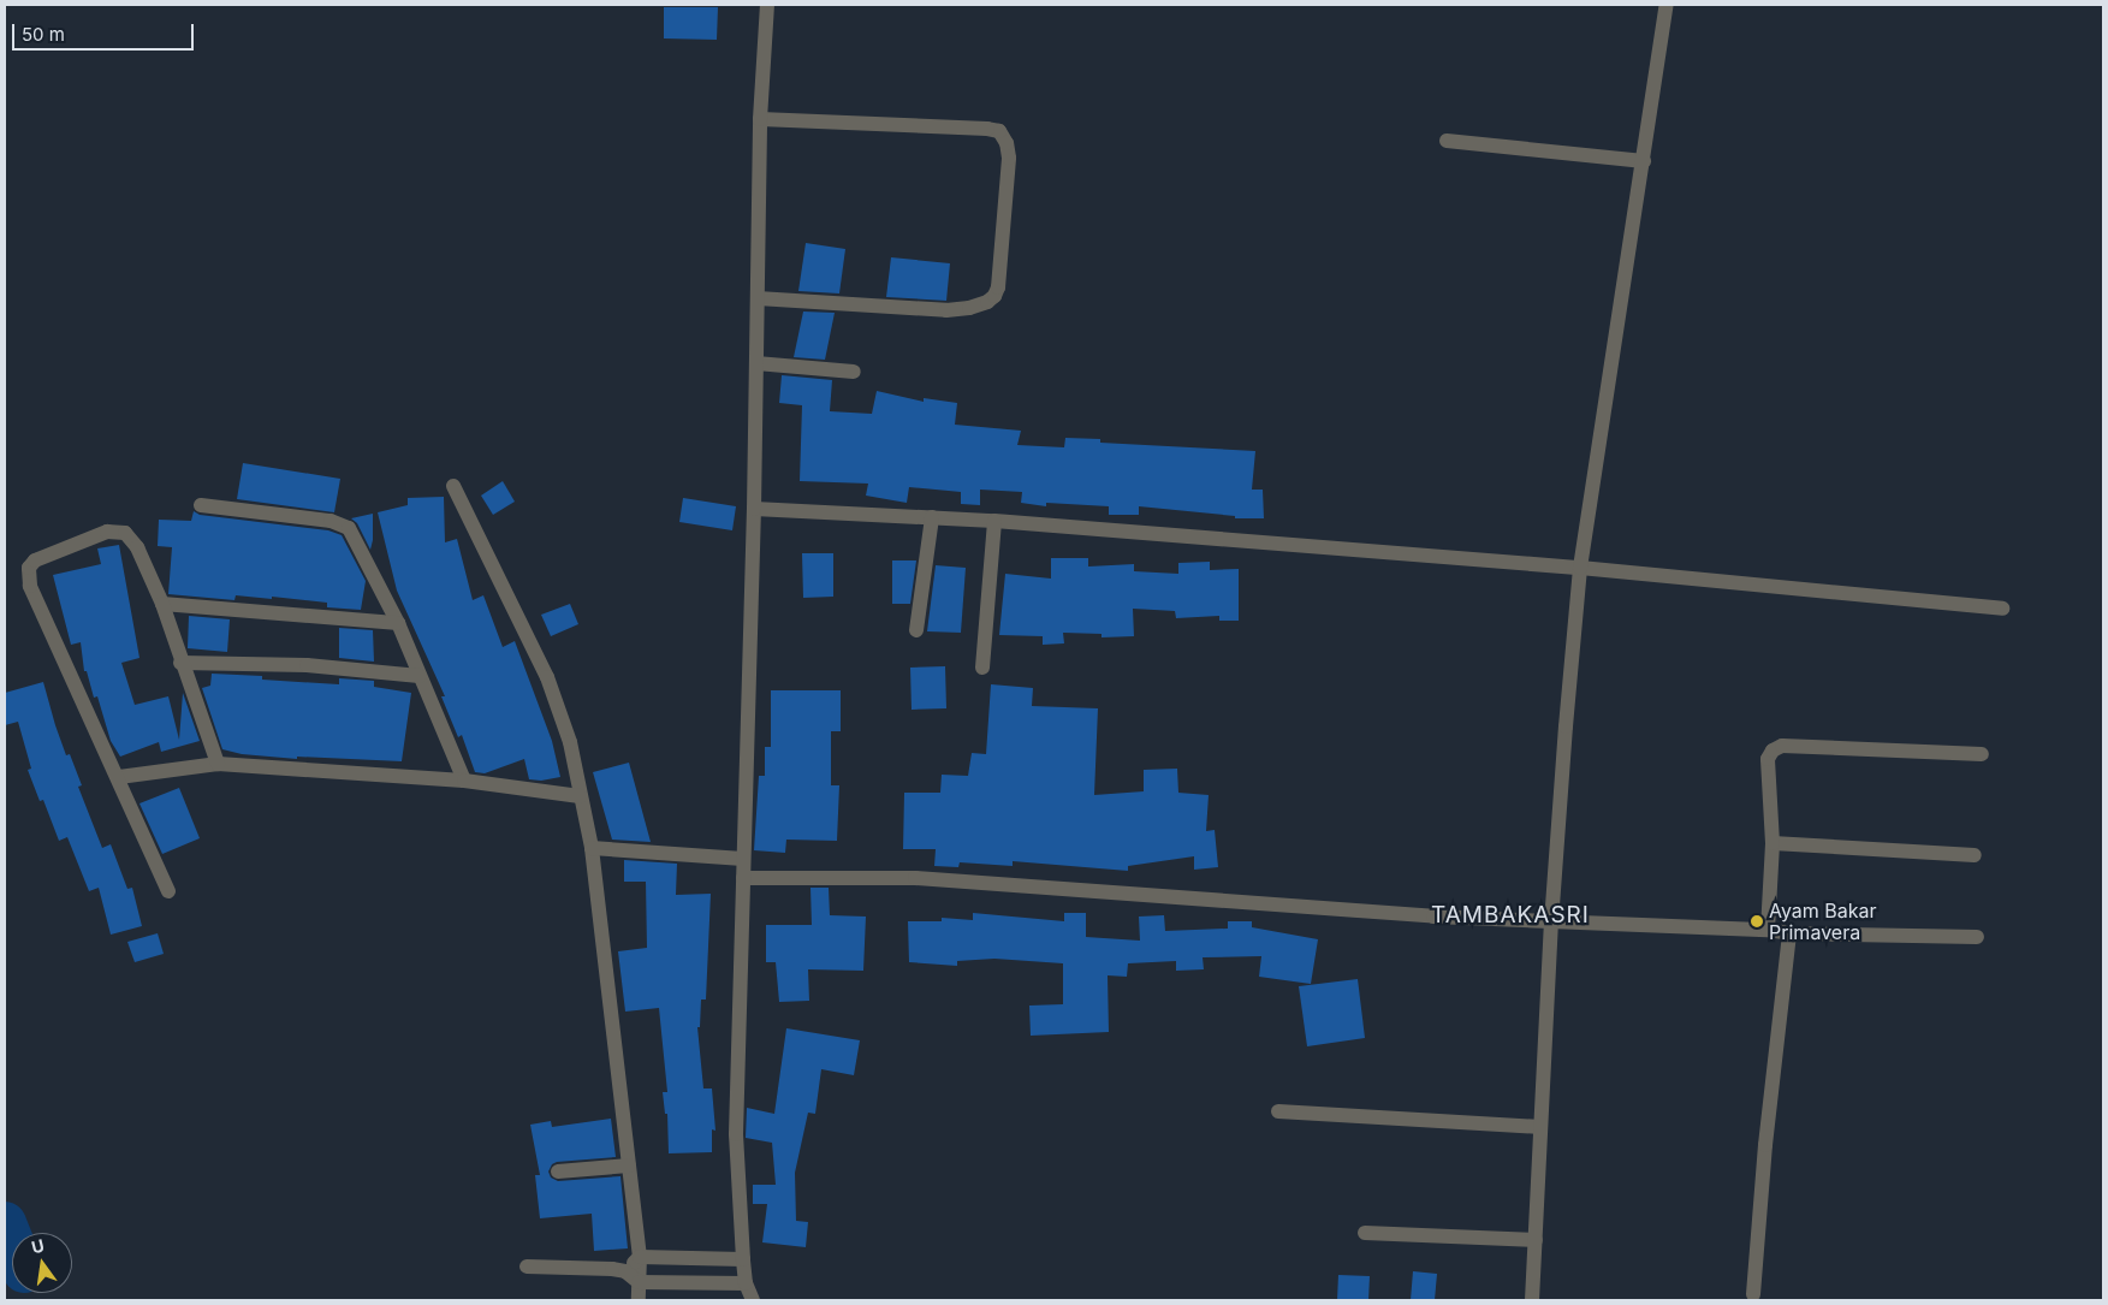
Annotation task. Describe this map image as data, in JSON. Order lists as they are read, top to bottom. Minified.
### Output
{"districts":["TAMBAKASRI"],"places":["Ayam Bakar Primavera"],"scale_bar":"50 m","north":"top"}
